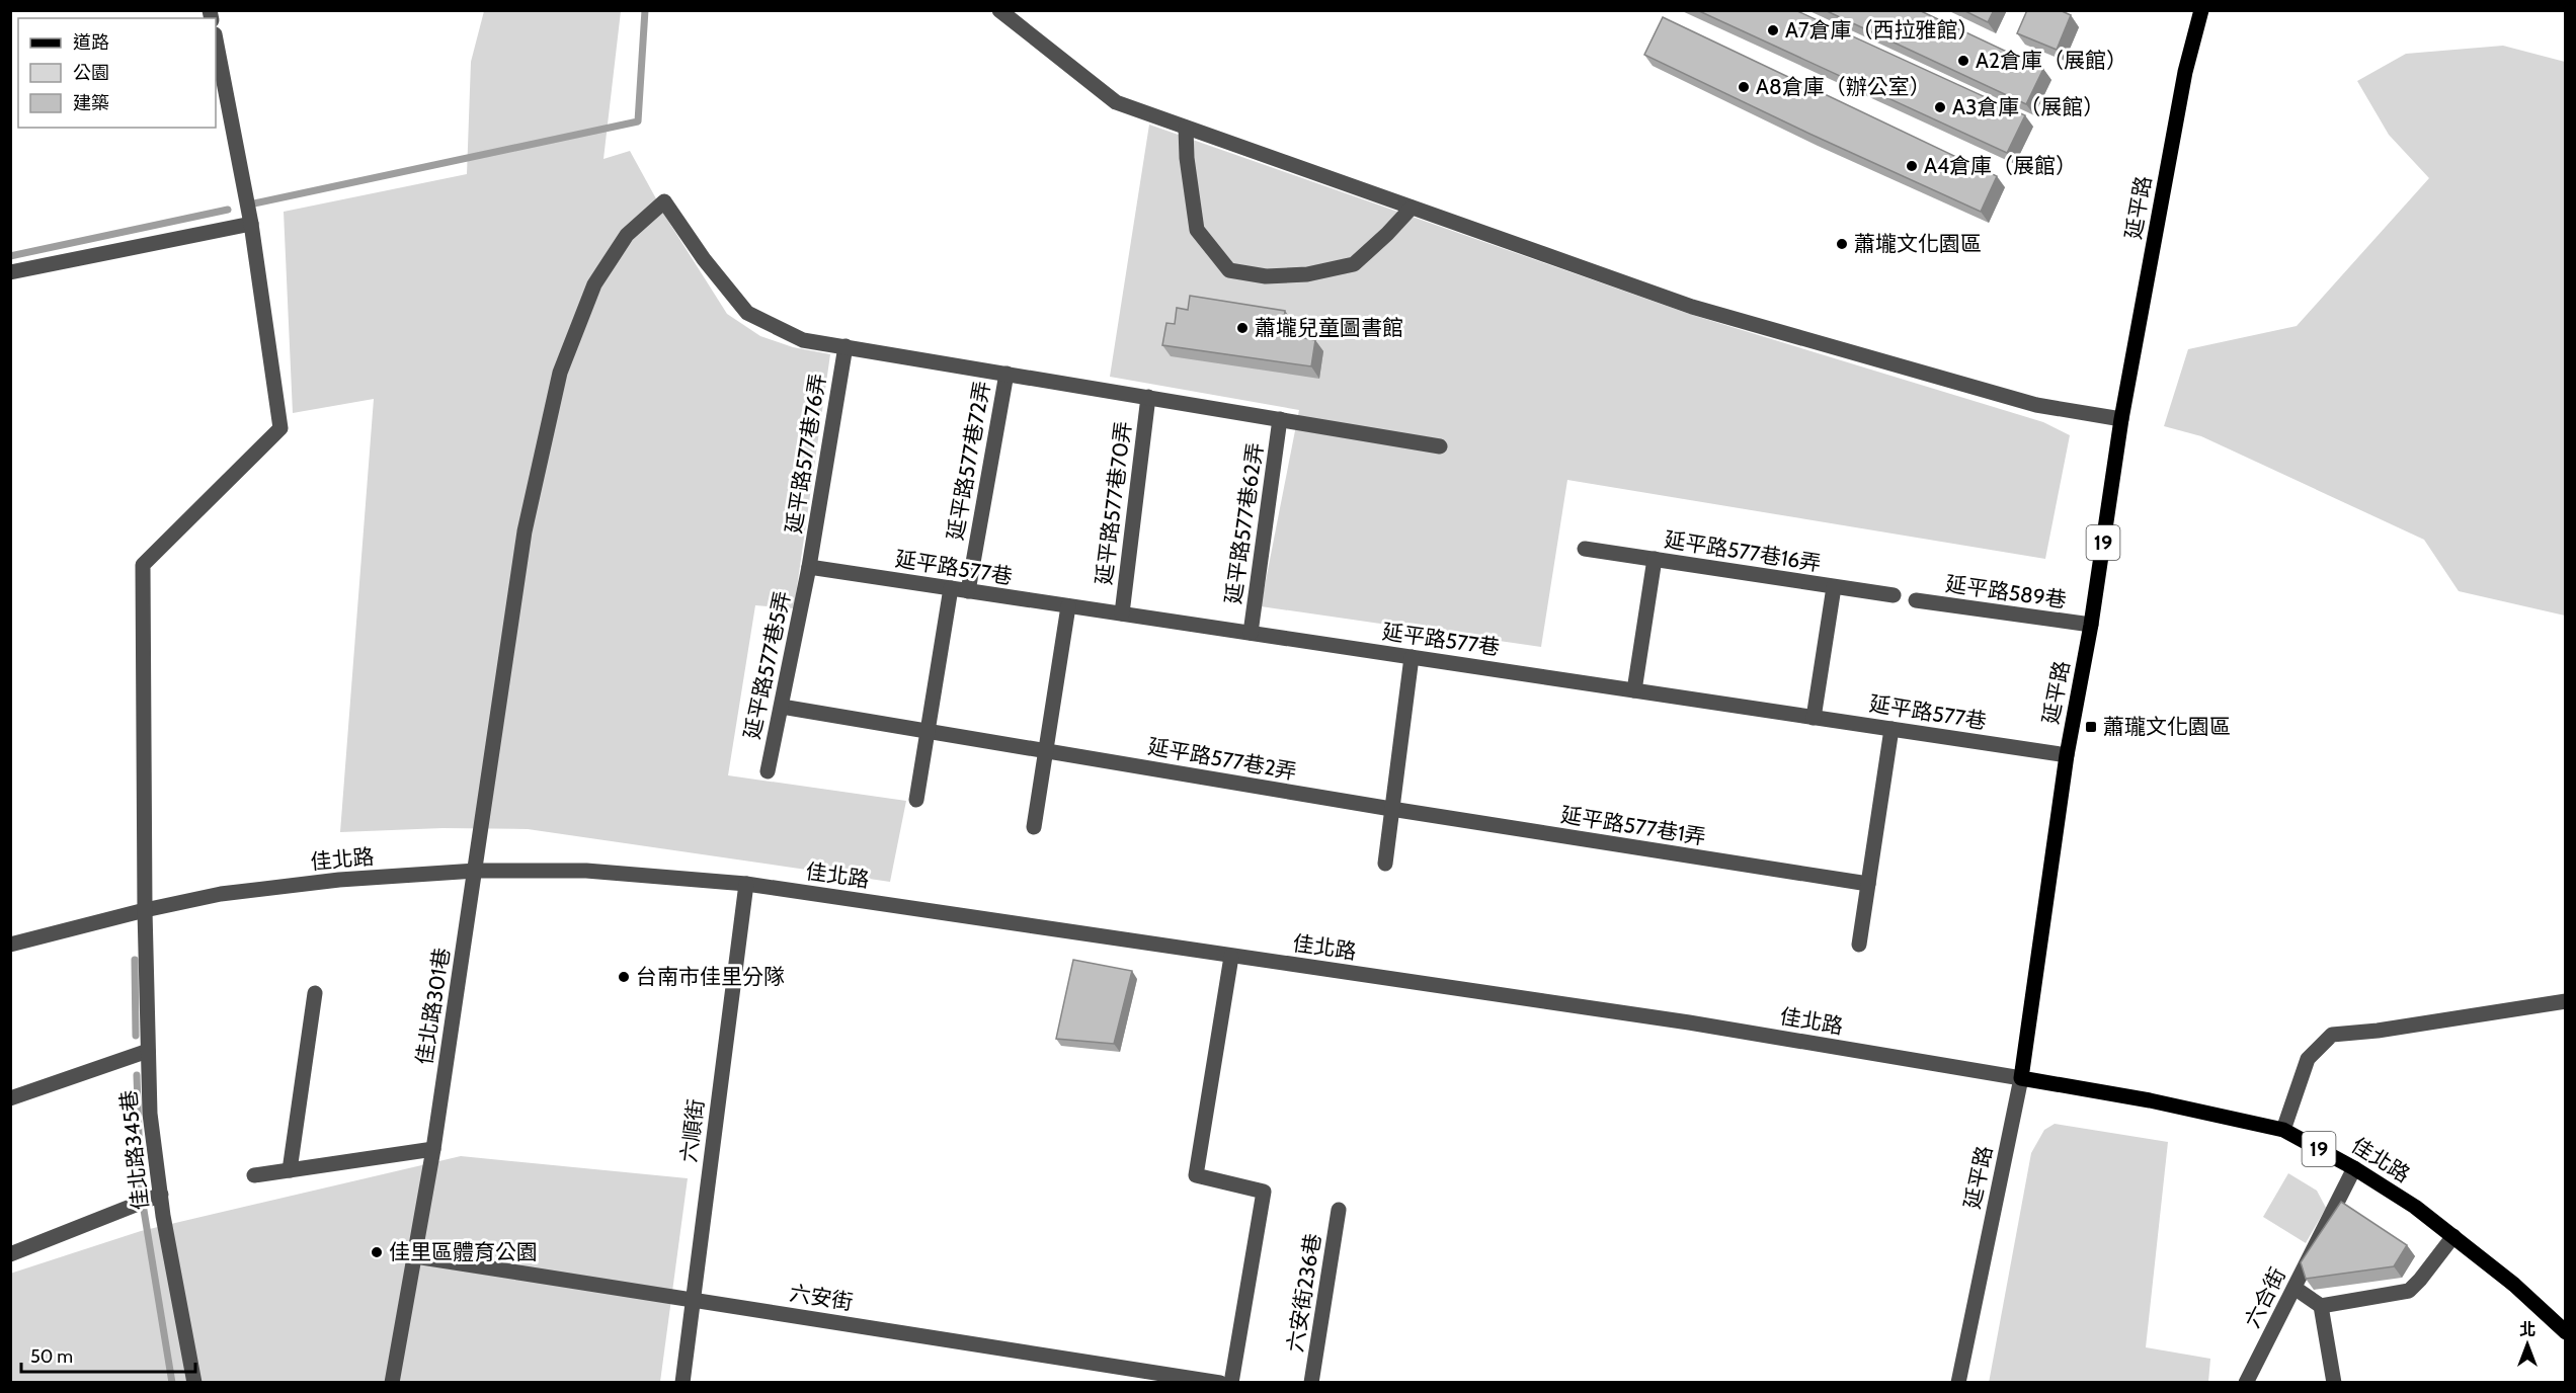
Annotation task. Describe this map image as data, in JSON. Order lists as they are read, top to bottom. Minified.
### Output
{"streets":{"main road":["延平路","19","佳北路"],"street":["延平路577巷76弄","延平路577巷72弄","延平路577巷70弄","延平路577巷62弄","延平路577巷16弄","延平路577巷","延平路589巷","延平路577巷5弄","延平路577巷2弄","延平路577巷1弄","佳北路301巷","六順街","佳北路345巷","六安街236巷","六安街","六合街"]},"crossings":[["延平路","延平路577巷"],["延平路","延平路589巷"],["延平路","佳北路"],["延平路577巷76弄","延平路577巷"],["延平路577巷76弄","延平路577巷5弄"],["延平路577巷76弄","佳北路301巷"],["延平路577巷72弄","延平路577巷"],["延平路577巷70弄","延平路577巷"],["延平路577巷62弄","延平路577巷"],["延平路577巷","延平路577巷5弄"],["延平路577巷5弄","延平路577巷2弄"],["延平路577巷2弄","延平路577巷1弄"],["佳北路","佳北路301巷"],["佳北路","六順街"],["佳北路","佳北路345巷"],["佳北路","六合街"],["佳北路301巷","六安街"],["六順街","六安街"]],"places":{"other":["A7倉庫（西拉雅館）","A2倉庫（展館）","A8倉庫（辦公室）","A3倉庫（展館）","A4倉庫（展館）","蕭壠文化園區","蕭壠兒童圖書館","台南市佳里分隊","佳里區體育公園"],"transit":["蕭瓏文化園區"]},"legend":["道路","公園","建築"],"scale_bar":"50 m","north":"top"}
